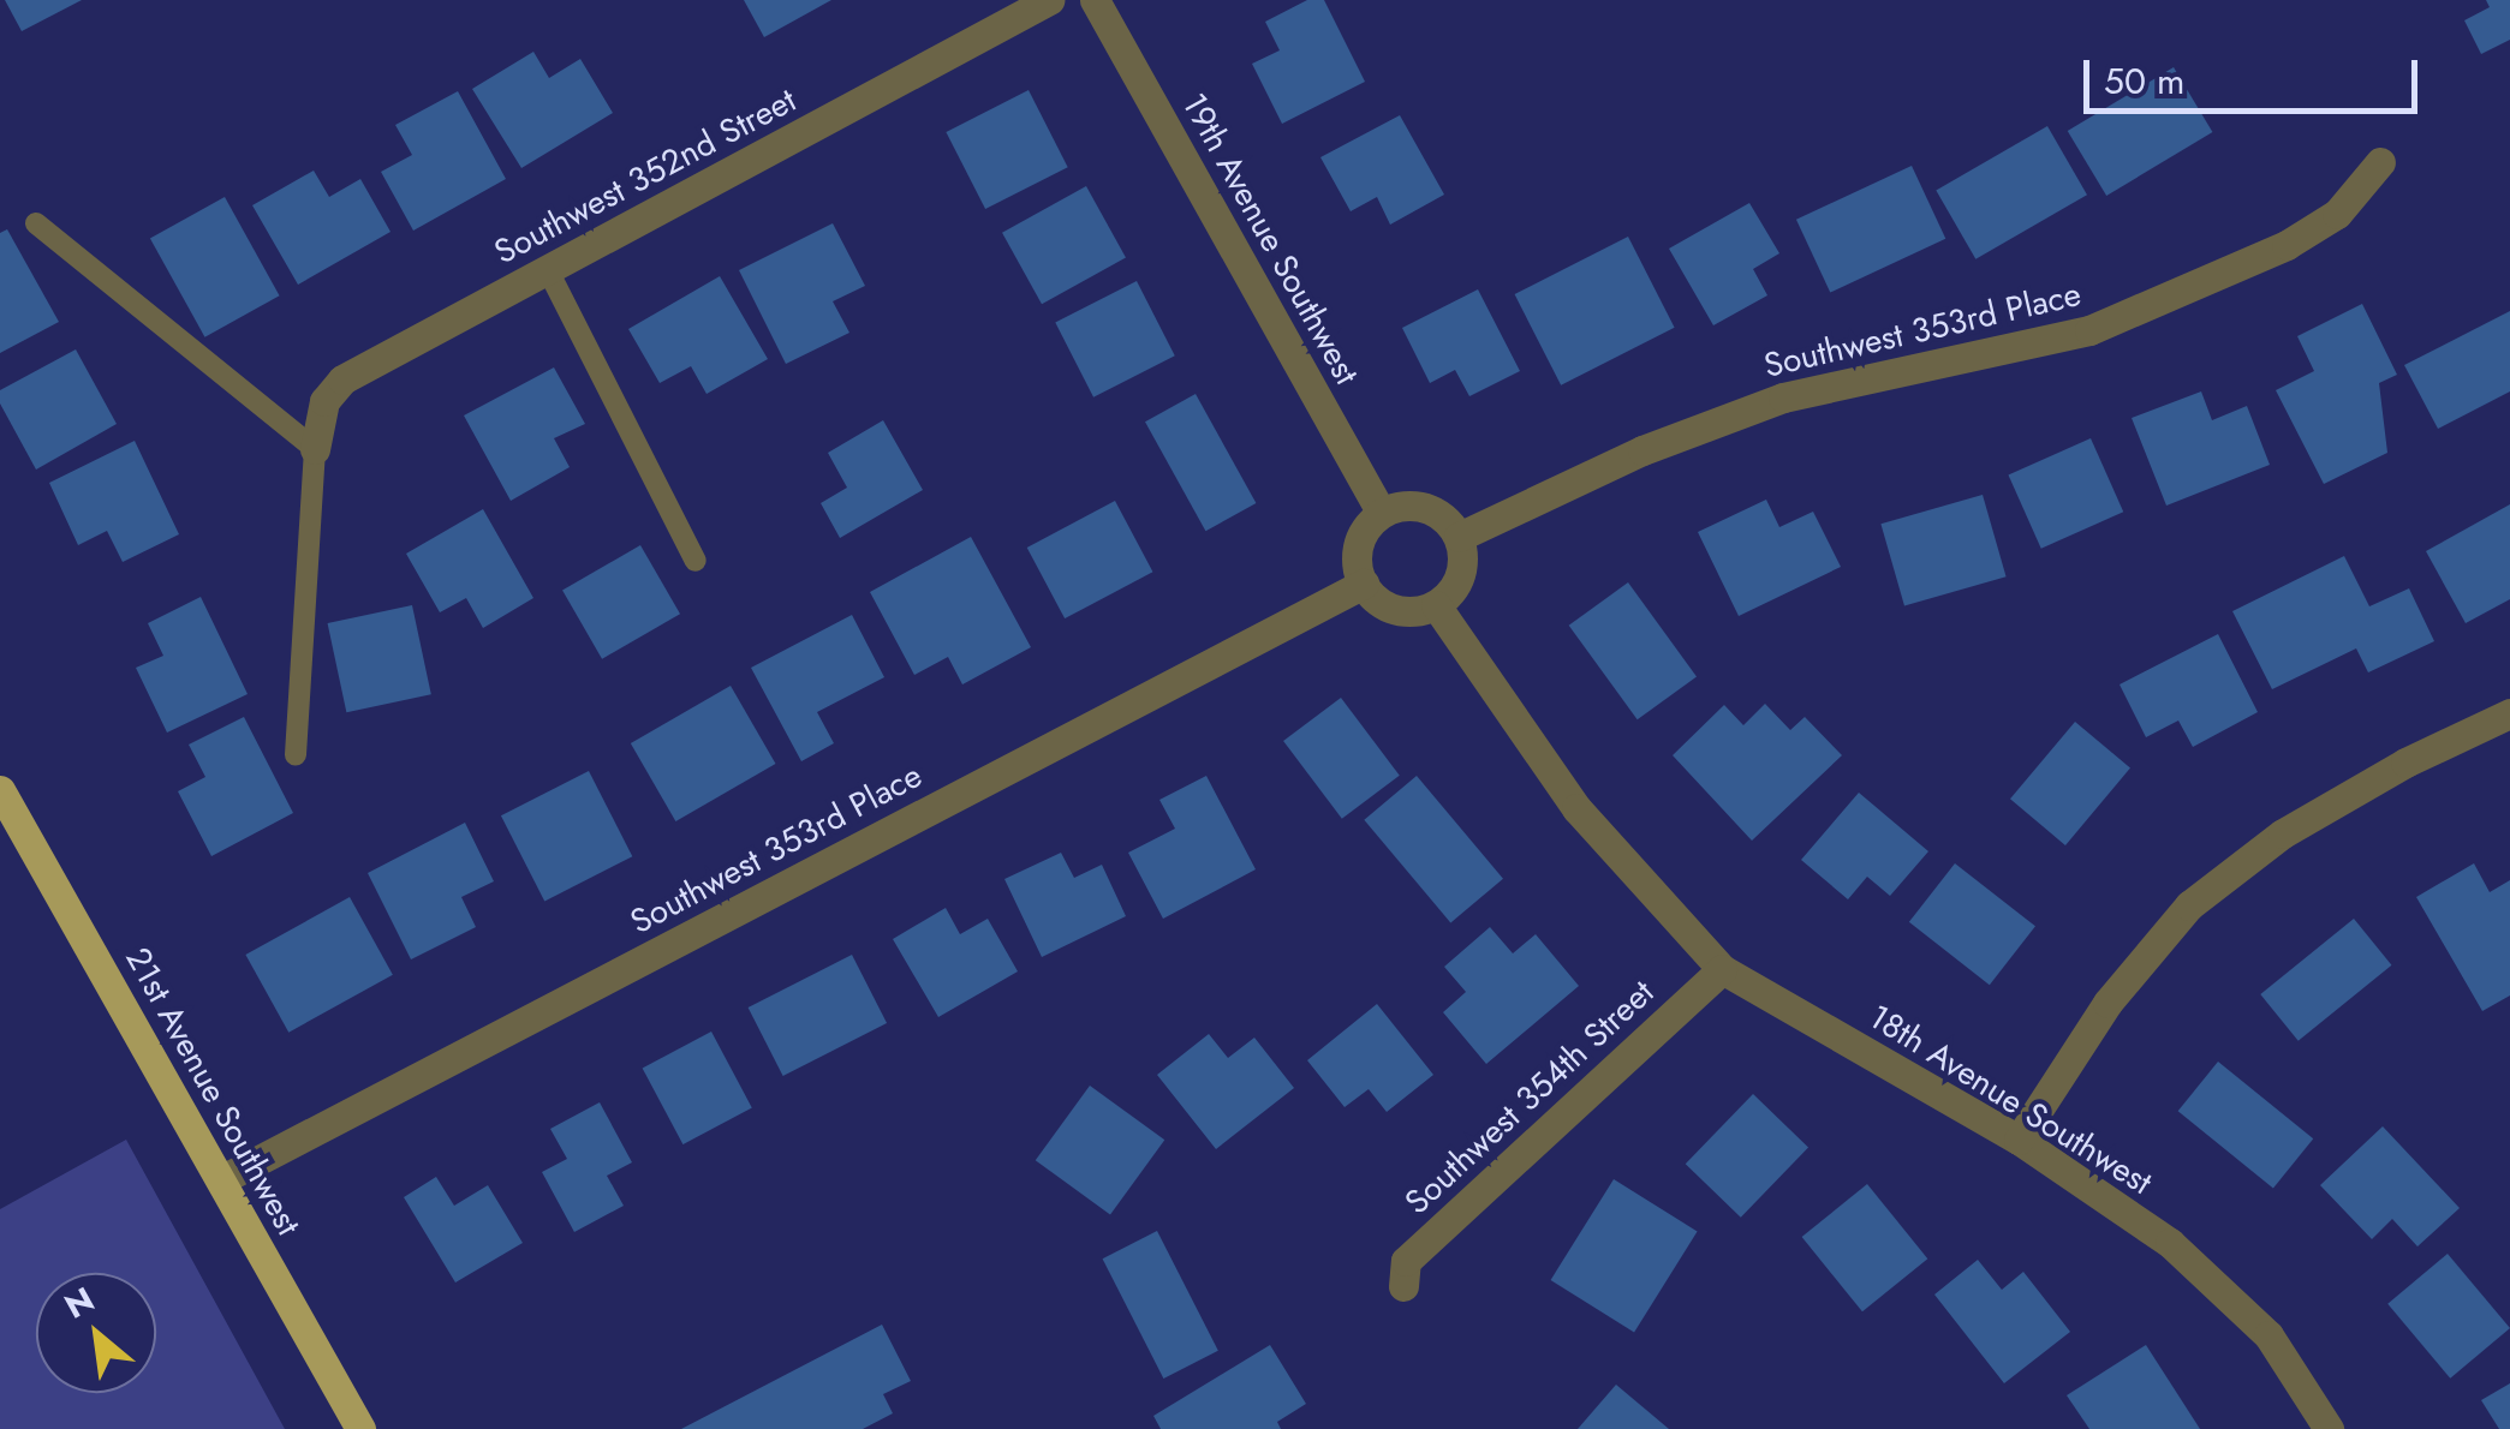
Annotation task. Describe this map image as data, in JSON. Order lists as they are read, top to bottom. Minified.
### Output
{"streets":{"main road":["21st Avenue Southwest"],"street":["Southwest 352nd Street","19th Avenue Southwest","Southwest 353rd Place","Southwest 354th Street","18th Avenue Southwest"]},"crossings":[["19th Avenue Southwest","Southwest 353rd Place"],["Southwest 353rd Place","21st Avenue Southwest"],["Southwest 354th Street","18th Avenue Southwest"]],"scale_bar":"50 m","north":"top left"}
